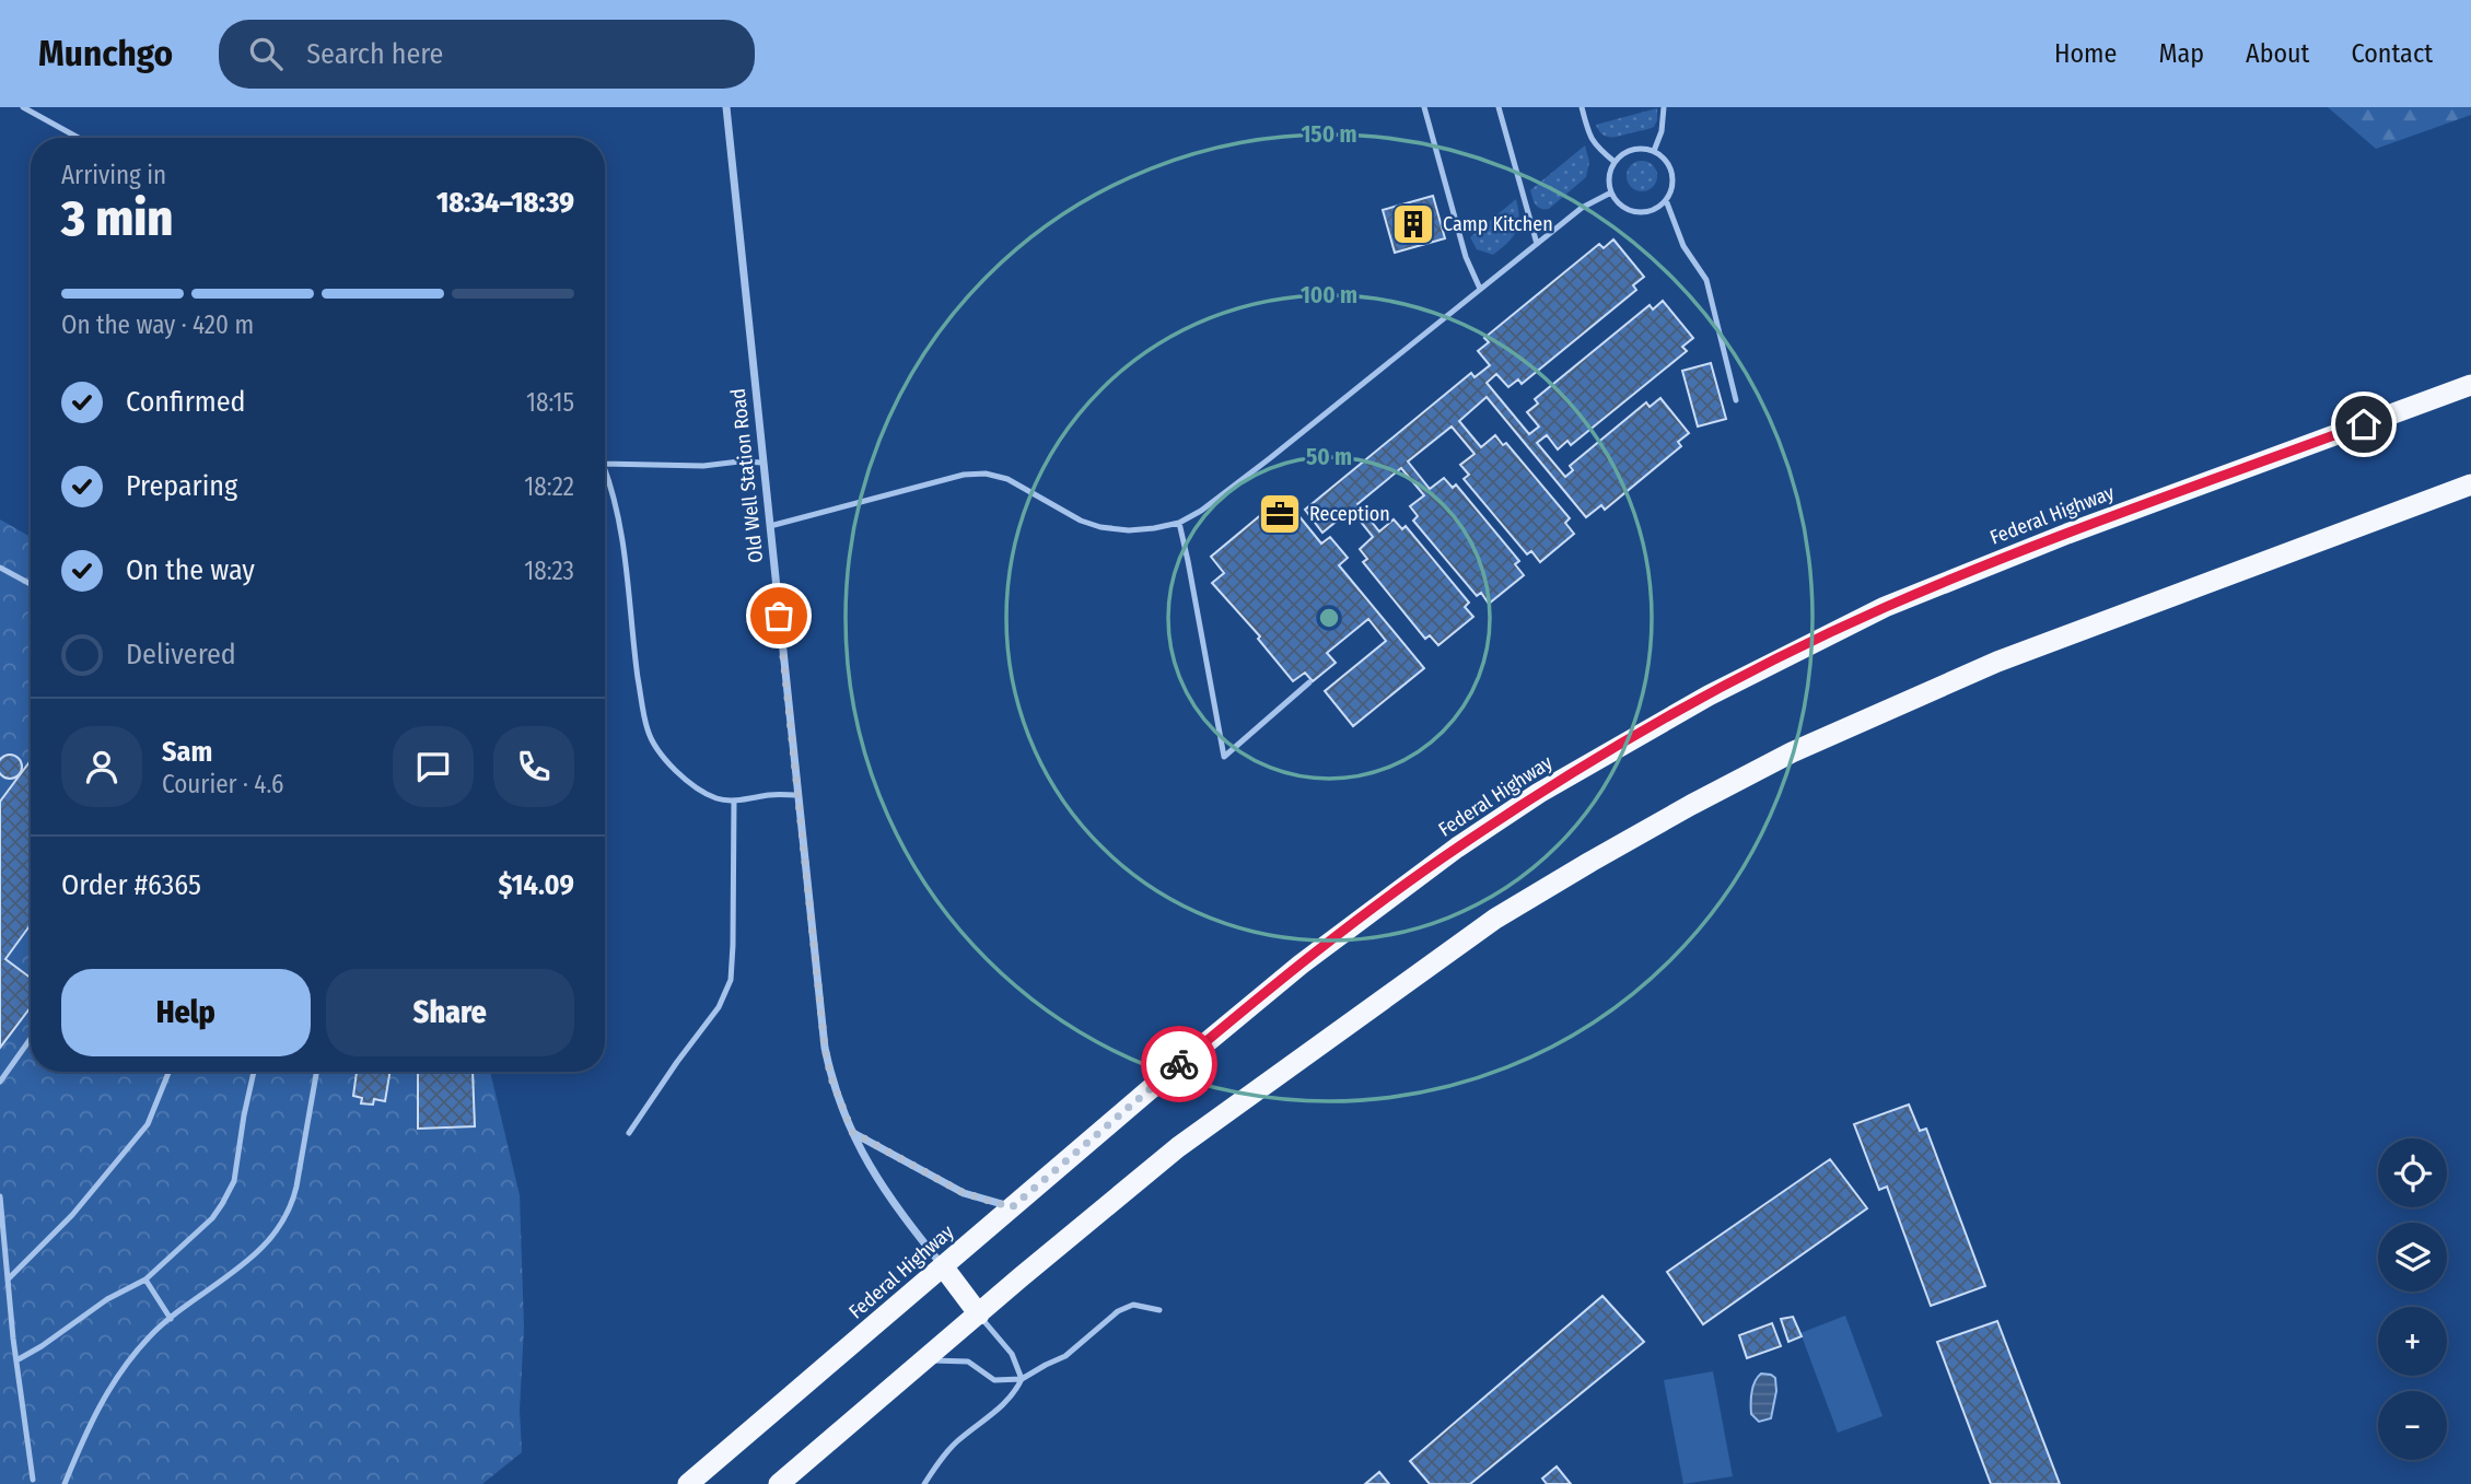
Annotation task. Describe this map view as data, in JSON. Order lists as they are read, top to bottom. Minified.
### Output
{"streets":{"highway":["Federal Highway"],"street":["Old Well Station Road"]},"crossings":[["Old Well Station Road","Federal Highway"]],"places":{"building":["Camp Kitchen"],"office":["Reception"]},"page":{"header":"Munchgo","search":"Search here","nav":["Home","Map","About","Contact"],"heading":["3 min","Arriving in","18:34–18:39"],"panel":["Sam","Courier · 4.6","Order #6365","$14.09"],"bar":"On the way · 420 m","list":[["Confirmed","18:15"],["Preparing","18:22"],["On the way","18:23"],"Delivered"],"buttons":["Help","Share"],"map_buttons":["+","−"]},"rings":["150 m","100 m","50 m"]}
